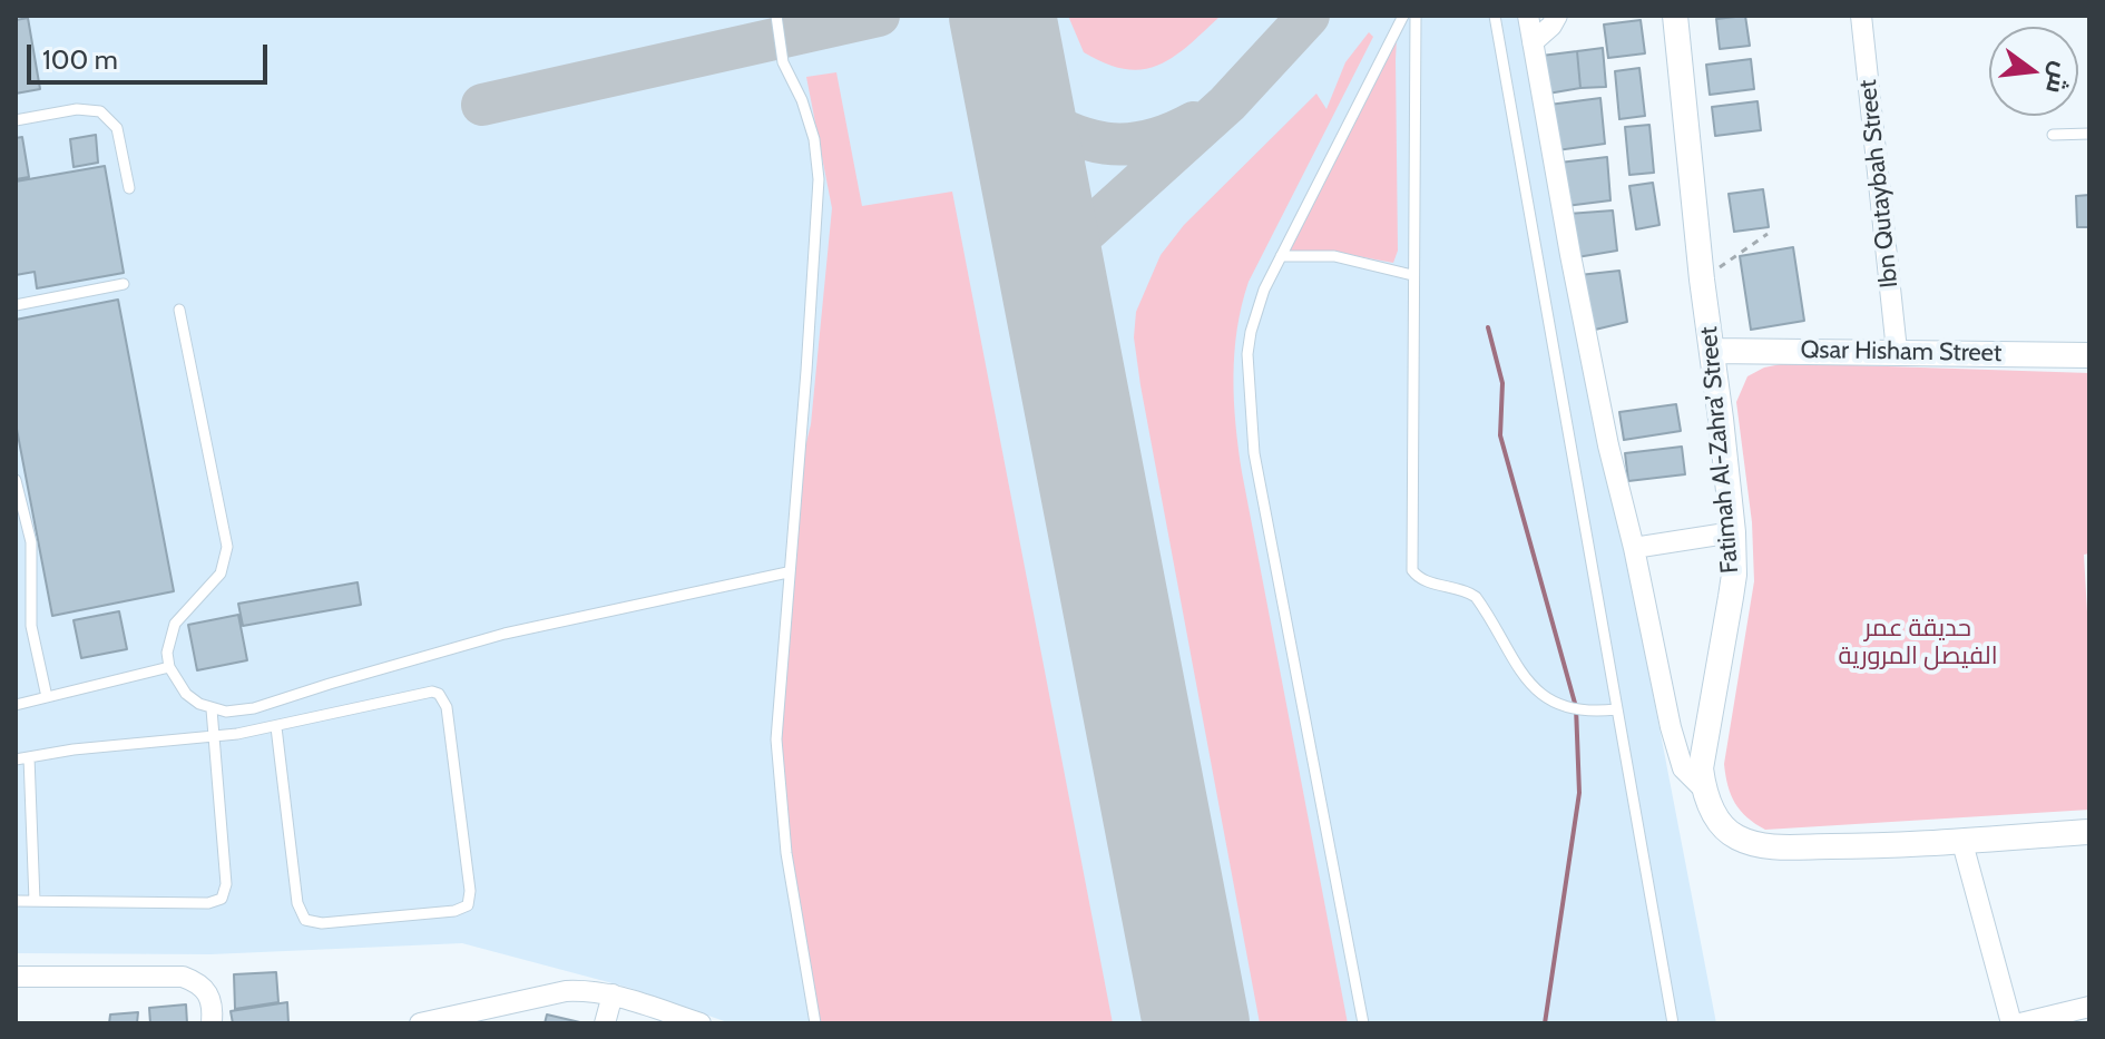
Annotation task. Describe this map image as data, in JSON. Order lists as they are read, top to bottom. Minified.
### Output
{"streets":{"street":["Ibn Qutaybah Street","Qsar Hisham Street","Fatimah Al-Zahra’ Street"]},"crossings":[["Ibn Qutaybah Street","Qsar Hisham Street"],["Qsar Hisham Street","Fatimah Al-Zahra’ Street"]],"parks":["حديقة عمر الفيصل المرورية"],"scale_bar":"100 m","north":"right"}
